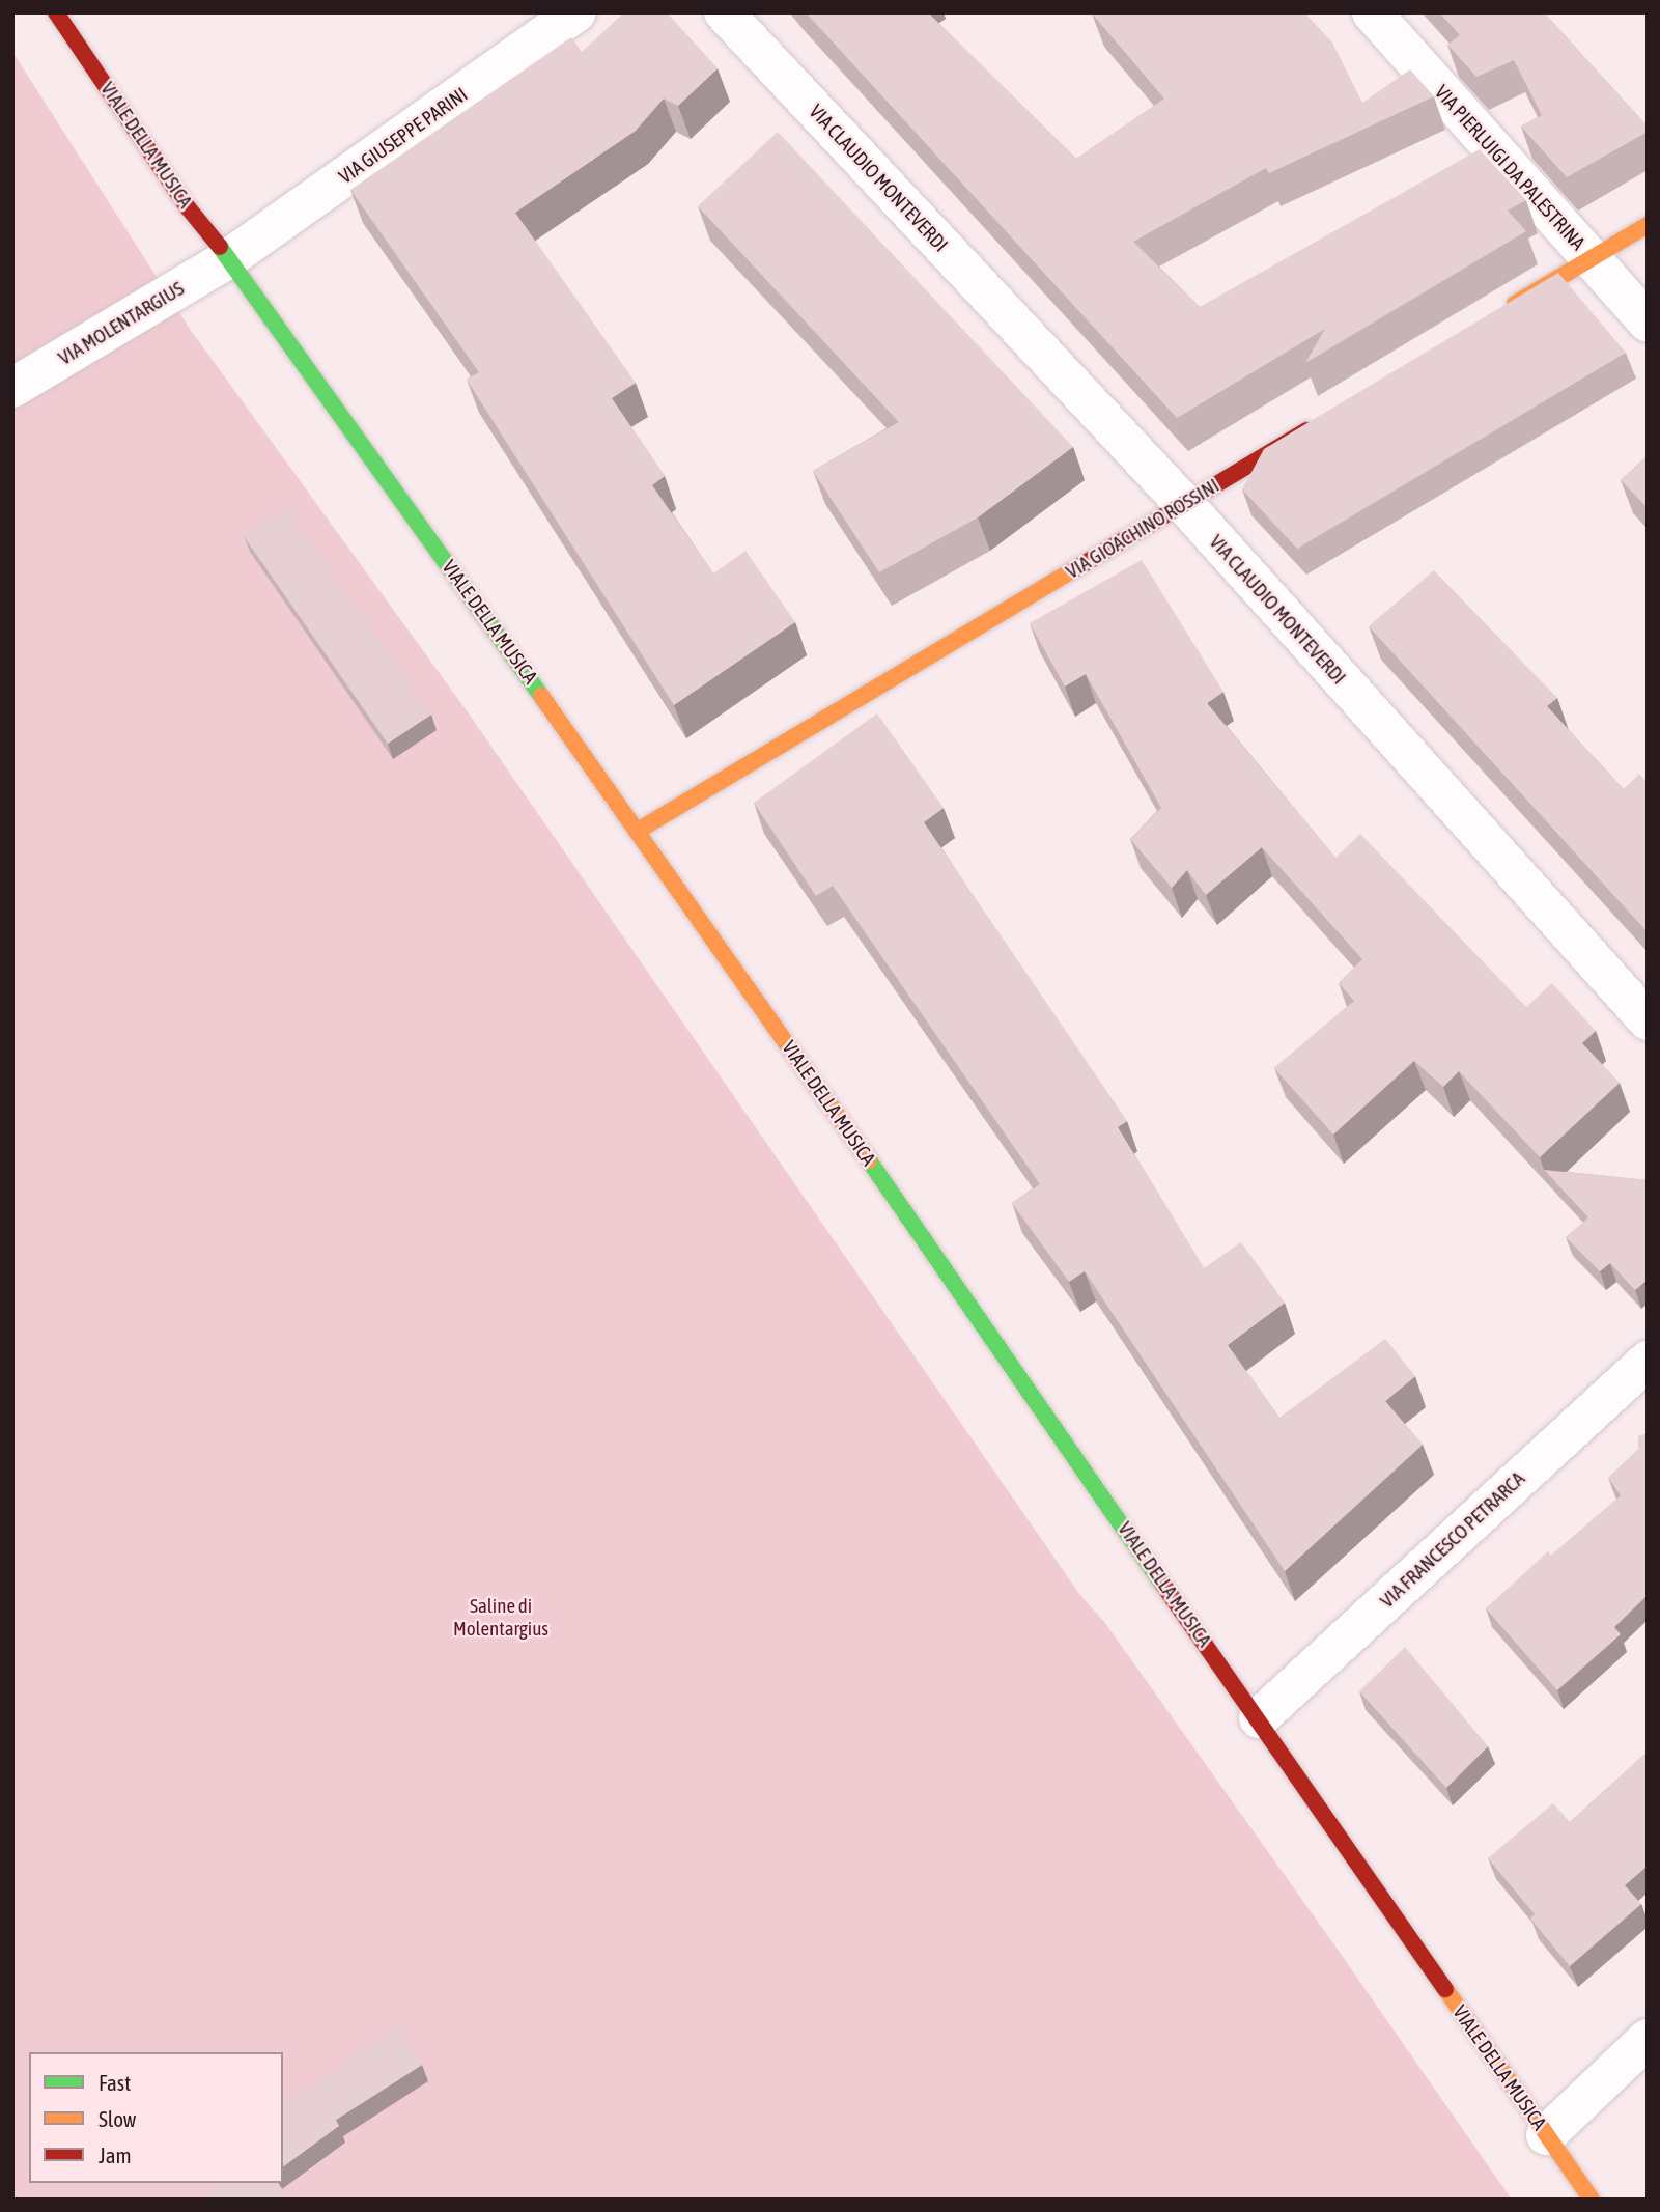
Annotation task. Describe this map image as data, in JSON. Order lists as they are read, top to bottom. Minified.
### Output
{"streets":{"street":["VIA GIUSEPPE PARINI","VIALE DELLA MUSICA","VIA PIERLUIGI DA PALESTRINA","VIA CLAUDIO MONTEVERDI","VIA MOLENTARGIUS","VIA GIOACHINO ROSSINI","VIA FRANCESCO PETRARCA"]},"crossings":[["VIA GIUSEPPE PARINI","VIALE DELLA MUSICA"],["VIA GIUSEPPE PARINI","VIA MOLENTARGIUS"],["VIALE DELLA MUSICA","VIA MOLENTARGIUS"],["VIALE DELLA MUSICA","VIA GIOACHINO ROSSINI"],["VIALE DELLA MUSICA","VIA FRANCESCO PETRARCA"],["VIA CLAUDIO MONTEVERDI","VIA GIOACHINO ROSSINI"]],"parks":["Saline di Molentargius"],"legend":["Fast","Slow","Jam"]}
